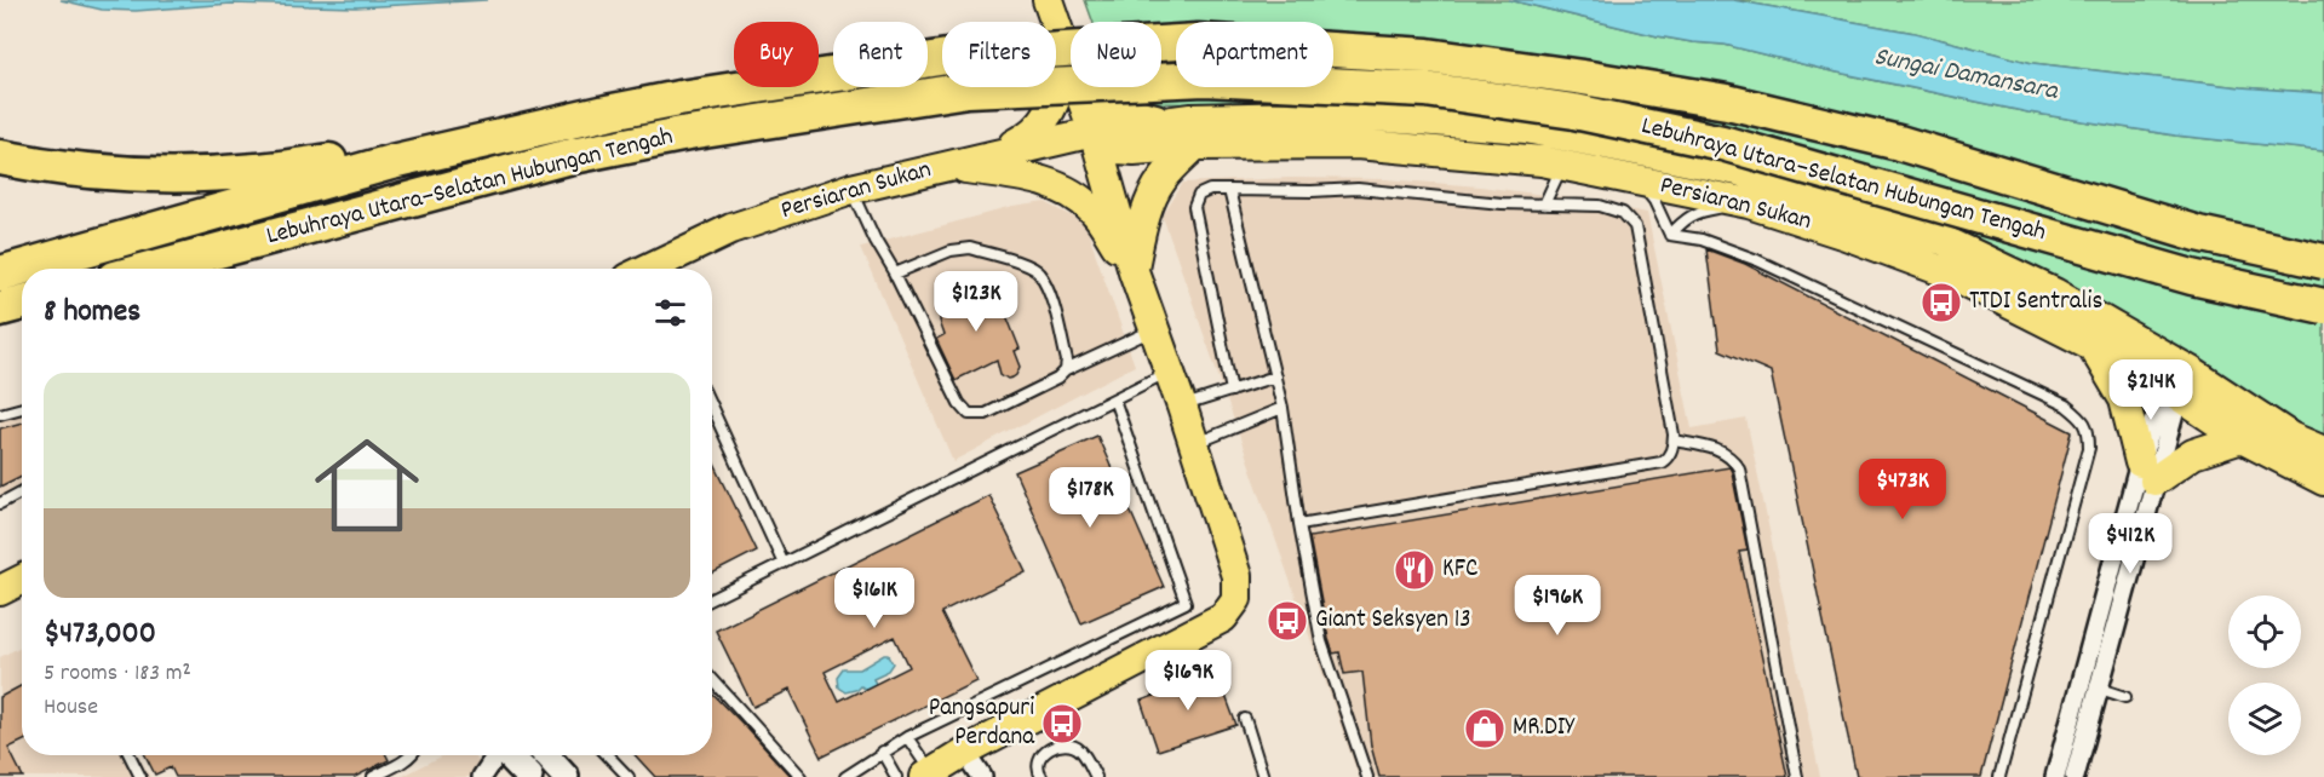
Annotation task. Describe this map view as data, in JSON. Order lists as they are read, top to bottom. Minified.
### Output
{"streets":{"highway":["Lebuhraya Utara–Selatan Hubungan Tengah"],"main road":["Persiaran Sukan"]},"water":["Sungai Damansara"],"places":{"bus stop":["TTDI Sentralis","Giant Seksyen 13","Pangsapuri Perdana"],"restaurant":["KFC"],"shop":["MR.DIY"]},"page":{"chip":["Buy","Rent","Filters","New","Apartment"],"heading":"8 homes","price":["$123K","$214K","$473K","$178K","$412K","$161K","$196K","$169K"],"list":[{"name":"$473,000","note":"5 rooms · 183 m² · House"}]}}
